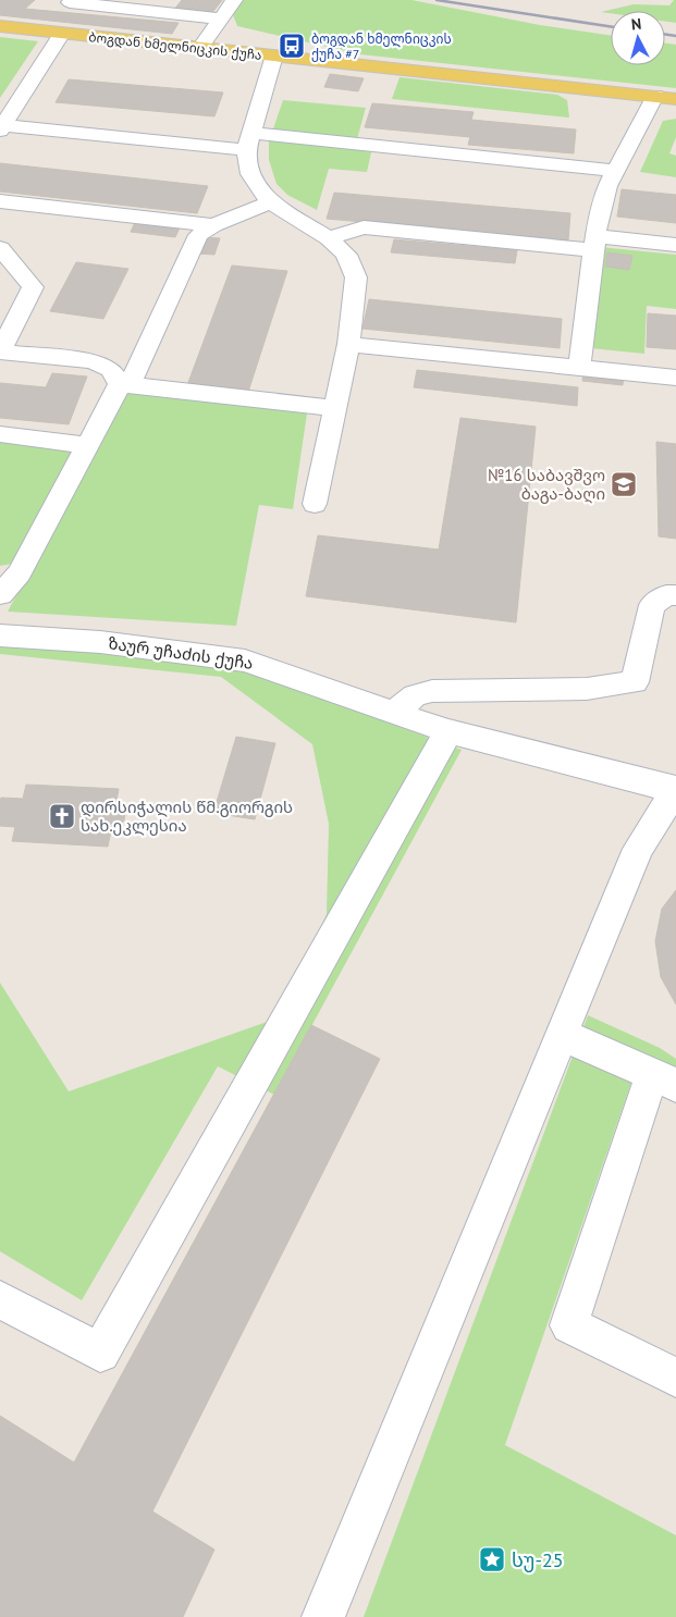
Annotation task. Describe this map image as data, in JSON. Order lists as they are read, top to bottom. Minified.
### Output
{"streets":{"main road":["ბოგდან ხმელნიცკის ქუჩა"],"street":["ზაურ უჩაძის ქუჩა"]},"places":{"bus stop":["ბოგდან ხმელნიცკის ქუჩა #7"],"school or university":["№16 საბავშვო ბაგა-ბაღი"],"church":["დირსიჭალის წმ.გიორგის სახ.ეკლესია"],"place":["სუ-25"]},"north":"top"}
